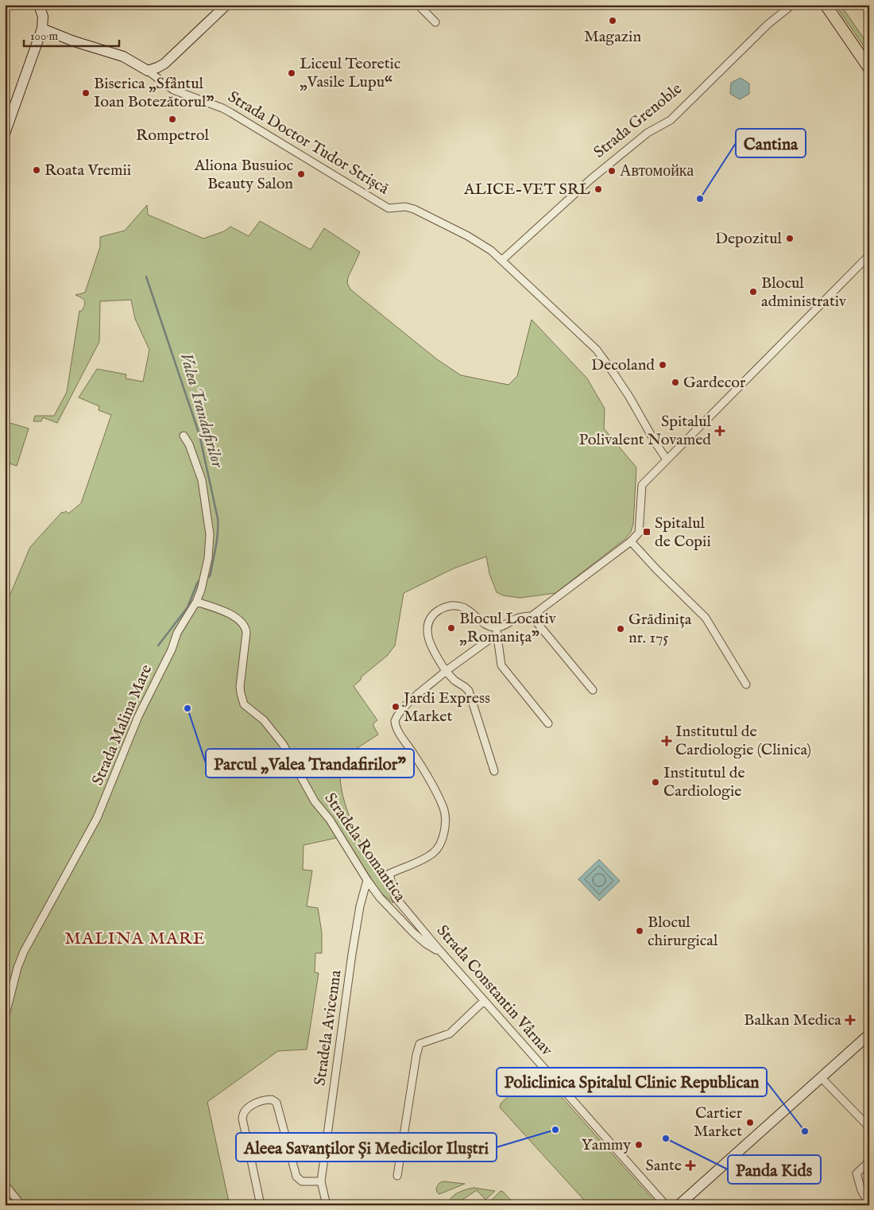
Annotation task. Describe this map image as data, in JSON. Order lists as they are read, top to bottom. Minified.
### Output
{"streets":{"main road":["Strada Doctor Tudor Strișcă"],"street":["Strada Grenoble","Strada Malina Mare","Stradela Romantica","Strada Constantin Vârnav","Stradela Avicenna"]},"crossings":[["Strada Grenoble","Strada Doctor Tudor Strișcă"],["Strada Malina Mare","Stradela Romantica"],["Stradela Romantica","Strada Constantin Vârnav"],["Stradela Romantica","Stradela Avicenna"]],"districts":["MALINA MARE"],"water":["Valea Trandafirilor"],"places":{"other":["Magazin","Liceul Teoretic „Vasile Lupu“","Biserica „Sfântul Ioan Botezătorul”","Rompetrol","Roata Vremii","Автомойка","Aliona Busuioc Beauty Salon","ALICE-VET SRL","Cantina","Depozitul","Blocul administrativ","Decoland","Gardecor","Blocul Locativ „Romanița”","Grădinița nr. 175","Jardi Express Market","Parcul „Valea Trandafirilor”","Institutul de Cardiologie","Blocul chirurgical","Cartier Market","Aleea Savanților Și Medicilor Iluștri","Policlinica Spitalul Clinic Republican","Panda Kids","Yammy"],"health":["Spitalul Polivalent Novamed","Institutul de Cardiologie (Clinica)","Balkan Medica","Sante"],"transit":["Spitalul de Copii"]},"scale_bar":"100 m"}
